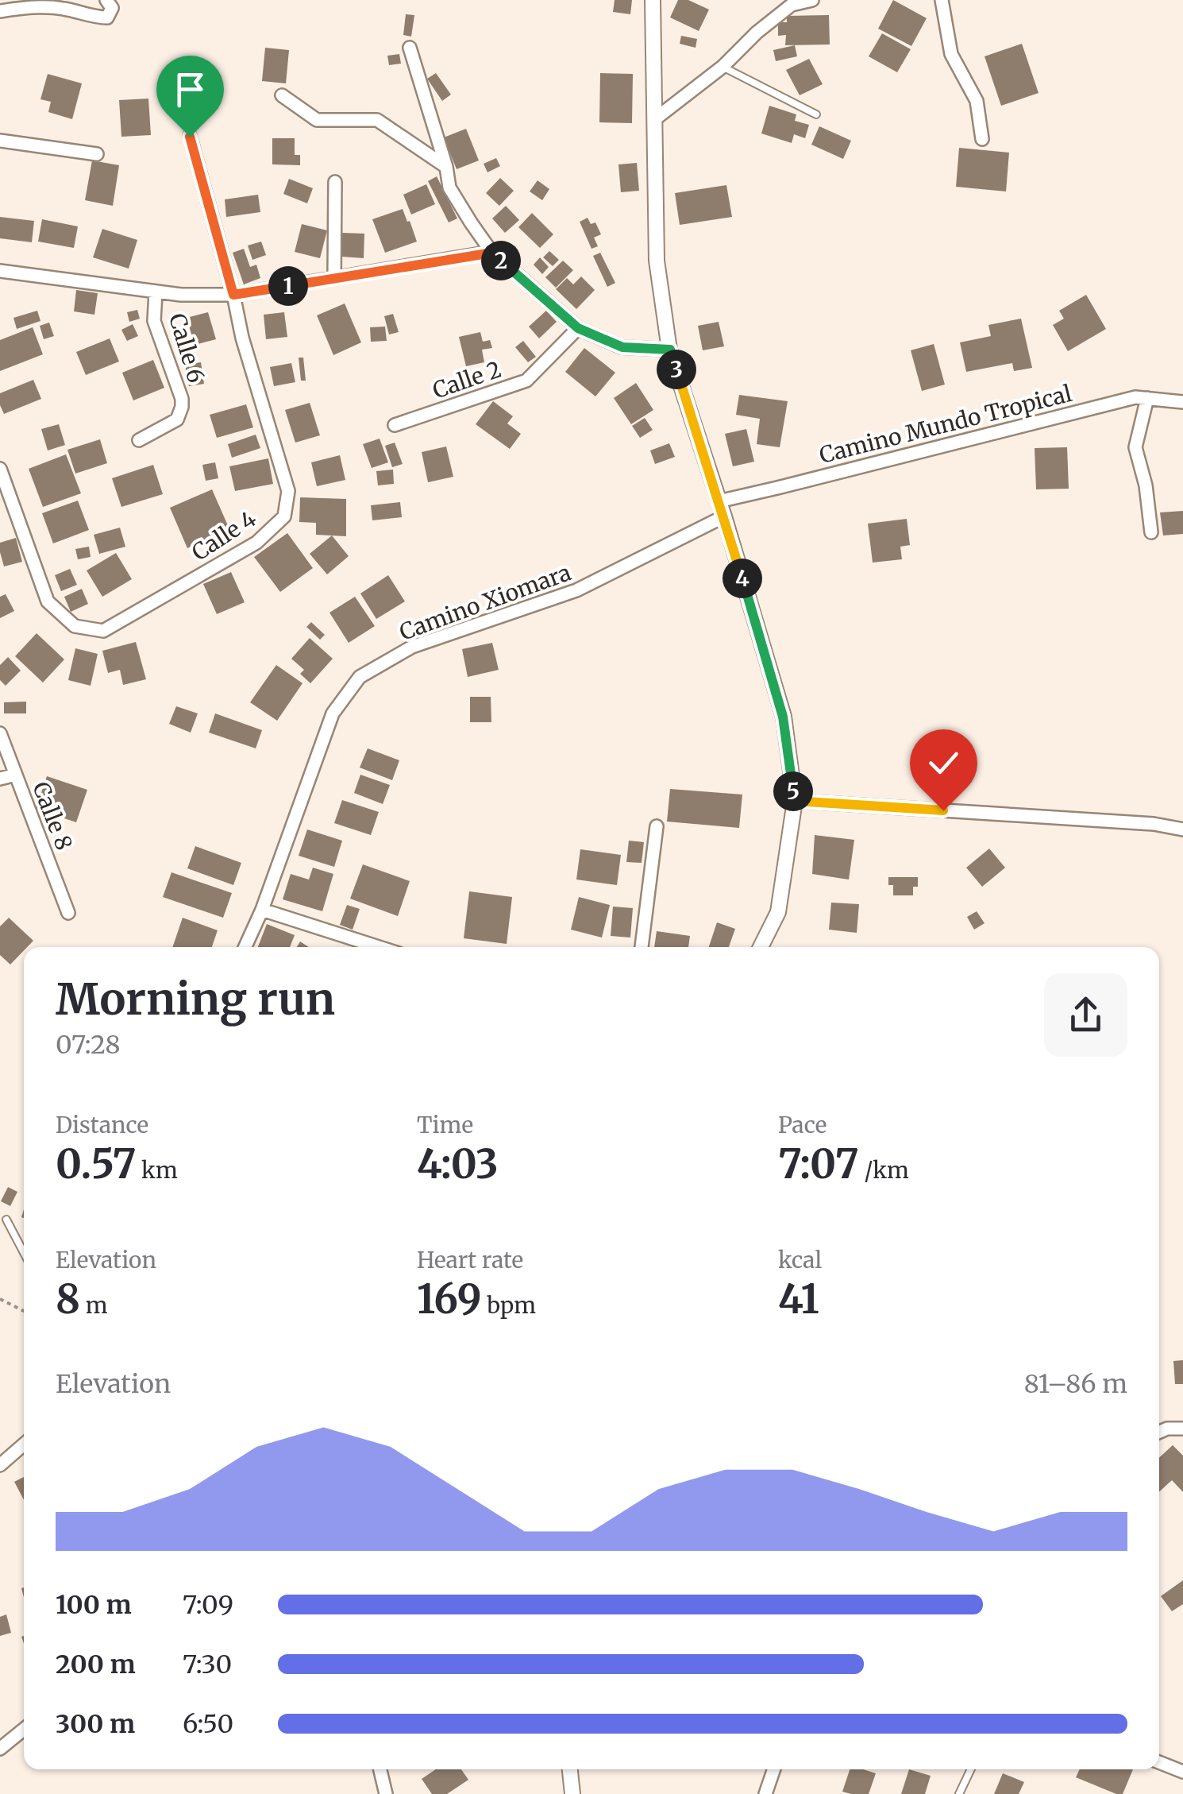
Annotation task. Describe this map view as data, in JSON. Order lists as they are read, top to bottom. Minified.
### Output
{"streets":{"street":["Calle 6","Calle 2","Camino Mundo Tropical","Calle 4","Camino Xiomara","Calle 8"]},"page":{"pins":["2","1","3","4","5"],"heading":["Morning run","07:28"],"stats":[["Distance","0.57 km"],["Time","4:03"],["Pace","7:07 /km"],["Elevation","8 m"],["Heart rate","169 bpm"],["kcal","41"]],"chart":["Elevation","81–86 m"],"list":[{"name":"100 m","note":"7:09"},{"name":"200 m","note":"7:30"},{"name":"300 m","note":"6:50"}]}}
